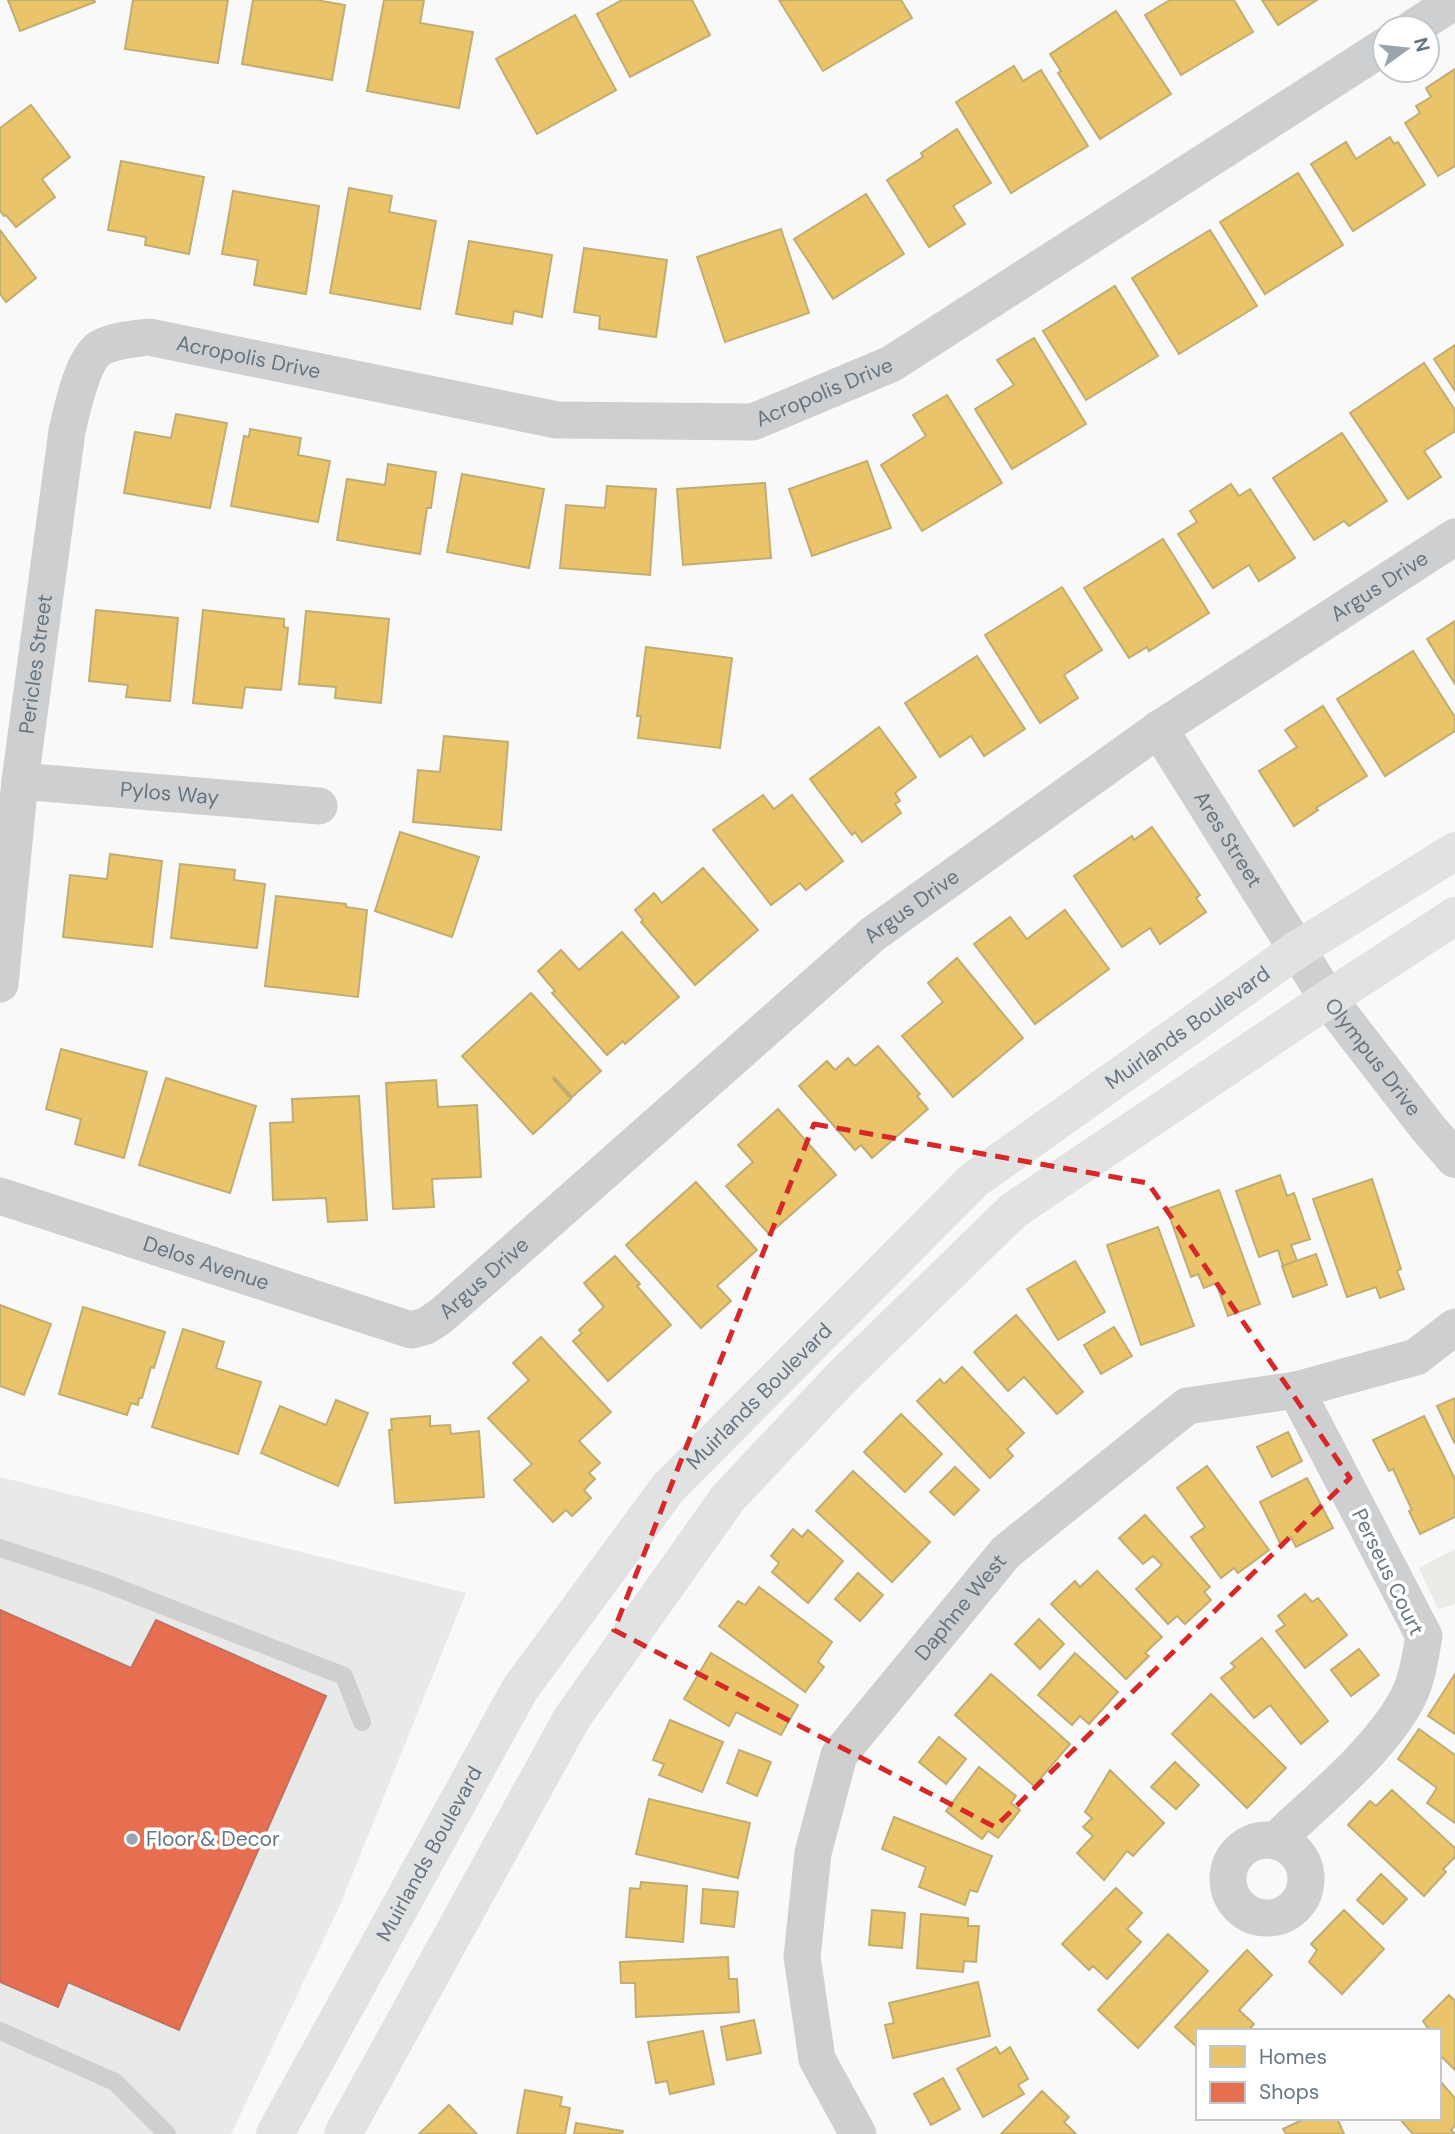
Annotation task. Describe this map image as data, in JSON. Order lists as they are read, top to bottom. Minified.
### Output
{"streets":{"main road":["Muirlands Boulevard"],"street":["Acropolis Drive","Argus Drive","Pericles Street","Pylos Way","Ares Street","Olympus Drive","Delos Avenue","Perseus Court","Daphne West"]},"crossings":[["Acropolis Drive","Pericles Street"],["Argus Drive","Ares Street"],["Argus Drive","Delos Avenue"],["Pericles Street","Pylos Way"],["Ares Street","Muirlands Boulevard"],["Ares Street","Olympus Drive"],["Muirlands Boulevard","Olympus Drive"],["Perseus Court","Daphne West"]],"places":["Floor & Decor"],"legend":["Homes","Shops"],"north":"right"}
